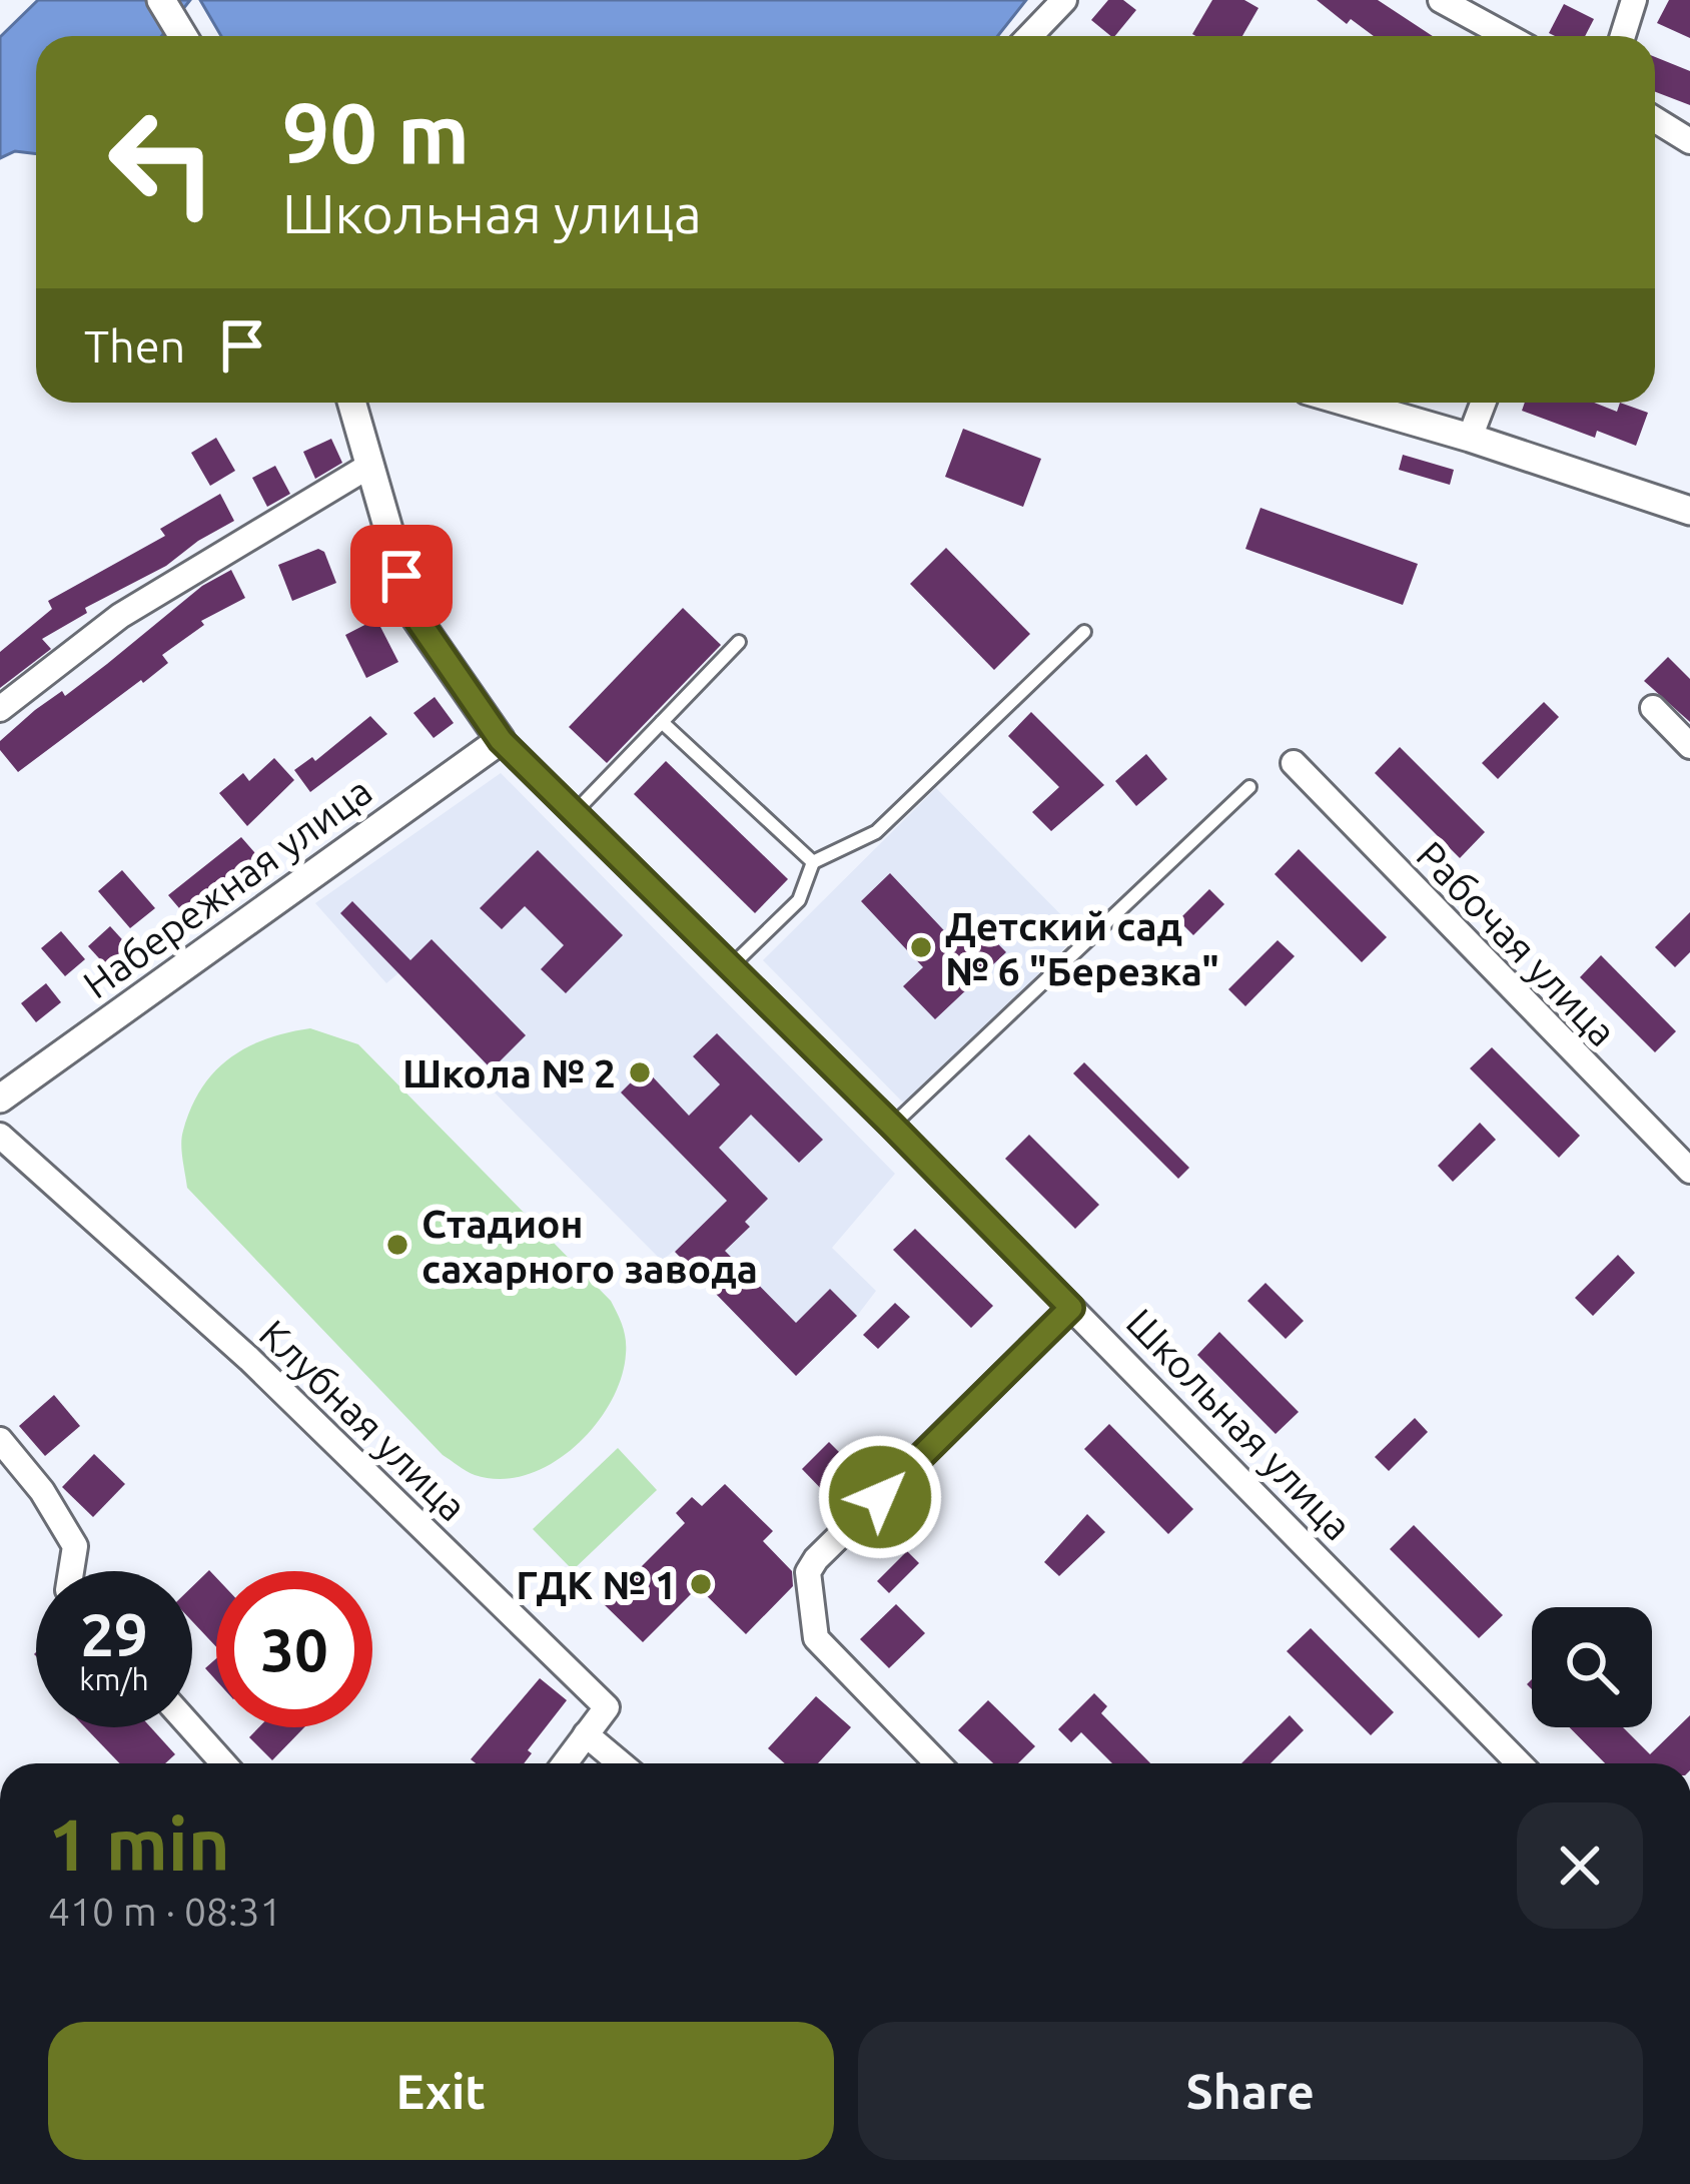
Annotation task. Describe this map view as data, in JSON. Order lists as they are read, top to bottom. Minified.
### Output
{"streets":{"street":["Набережная улица","Рабочая улица","Клубная улица","Школьная улица"]},"crossings":[["Набережная улица","Школьная улица"]],"places":["Детский сад № 6 \"Березка\"","Школа № 2","Стадион сахарного завода","ГДК № 1"],"page":{"turn":["90 m","Школьная улица"],"then":"Then","speed":"29 km/h","limit":"30","heading":["1 min","410 m · 08:31"],"buttons":["Exit","Share"]}}
